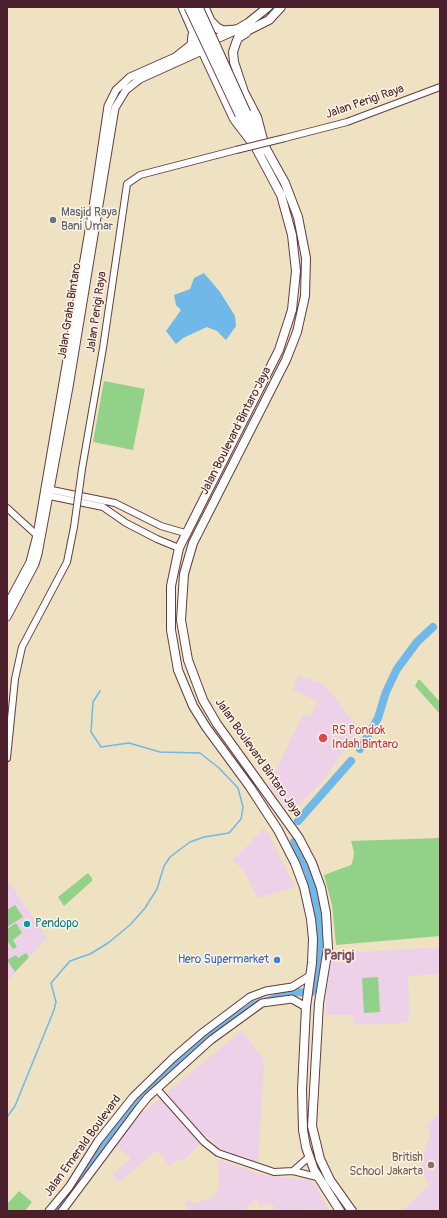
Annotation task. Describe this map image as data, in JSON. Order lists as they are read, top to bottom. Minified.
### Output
{"streets":{"main road":["Jalan Graha Bintaro","Jalan Boulevard Bintaro Jaya","Jalan Emerald Boulevard"],"street":["Jalan Perigi Raya"]},"crossings":[["Jalan Boulevard Bintaro Jaya","Jalan Emerald Boulevard"]],"districts":["Parigi"],"places":["Masjid Raya Bani Umar","RS Pondok Indah Bintaro","Pendopo","Hero Supermarket","British School Jakarta"]}
